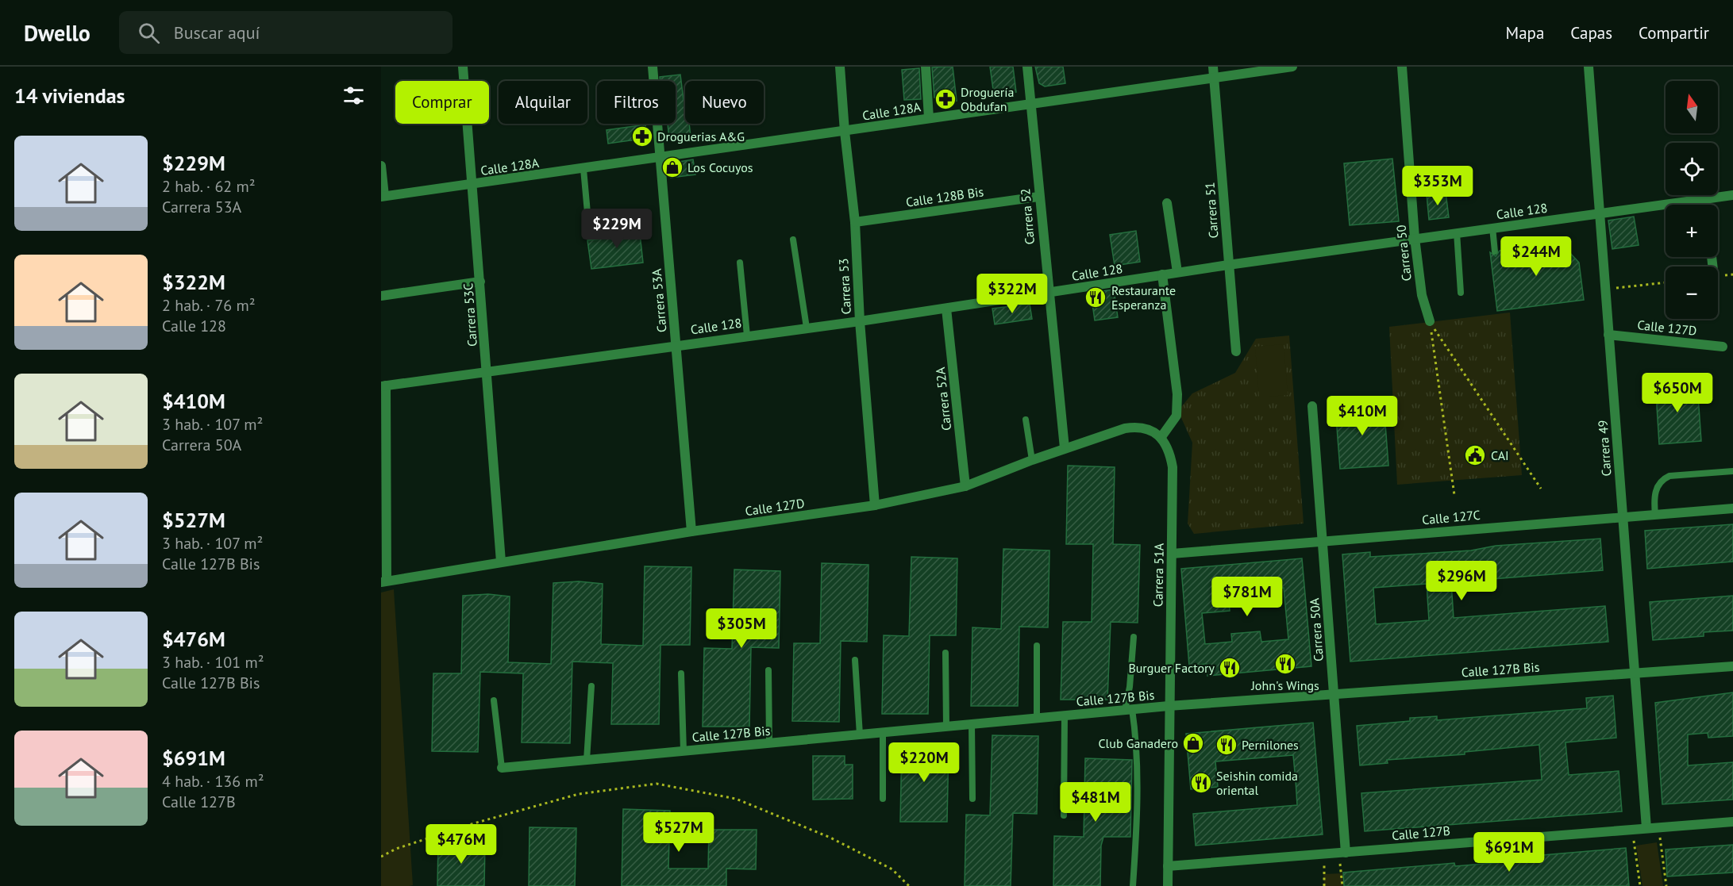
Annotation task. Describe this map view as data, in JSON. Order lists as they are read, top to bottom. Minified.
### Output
{"streets":{"street":["Calle 128A","Calle 128B Bis","Carrera 51","Calle 128","Carrera 52","Carrera 50","Carrera 53","Carrera 53A","Carrera 53C","Calle 127D","Carrera 52A","Carrera 49","Calle 127C","Carrera 51A","Carrera 50A","Calle 127B Bis","Calle 127B"]},"crossings":[["Calle 128A","Carrera 51"],["Calle 128A","Carrera 52"],["Calle 128A","Carrera 53"],["Calle 128A","Carrera 53A"],["Calle 128A","Carrera 53C"],["Calle 128B Bis","Carrera 52"],["Calle 128B Bis","Carrera 53"],["Carrera 51","Calle 128"],["Calle 128","Carrera 52"],["Calle 128","Carrera 50"],["Calle 128","Carrera 53"],["Calle 128","Carrera 53A"],["Calle 128","Carrera 53C"],["Calle 128","Carrera 52A"],["Calle 128","Carrera 49"],["Carrera 52","Calle 127D"],["Carrera 53","Calle 127D"],["Carrera 53A","Calle 127D"],["Carrera 53C","Calle 127D"],["Calle 127D","Carrera 52A"],["Calle 127D","Carrera 49"],["Calle 127D","Carrera 51A"],["Carrera 49","Calle 127C"],["Carrera 49","Calle 127B Bis"],["Carrera 49","Calle 127B"],["Calle 127C","Carrera 51A"],["Calle 127C","Carrera 50A"],["Carrera 51A","Calle 127B Bis"],["Carrera 51A","Calle 127B"],["Carrera 50A","Calle 127B Bis"],["Carrera 50A","Calle 127B"]],"places":{"pharmacy":["Droguería Obdufan","Droguerias A&G"],"shop":["Los Cocuyos","Club Ganadero"],"restaurant":["Restaurante Esperanza","John's Wings","Burguer Factory","Pernilones","Seishin comida oriental"],"public building":["CAI"]},"north":"top","page":{"header":"Dwello","search":"Buscar aquí","nav":["Mapa","Capas","Compartir"],"heading":"14 viviendas","map_buttons":["+","−"],"chip":["Comprar","Alquilar","Filtros","Nuevo"],"list":[{"name":"$229M","note":"2 hab. · 62 m² · Carrera 53A"},{"name":"$322M","note":"2 hab. · 76 m² · Calle 128"},{"name":"$410M","note":"3 hab. · 107 m² · Carrera 50A"},{"name":"$527M","note":"3 hab. · 107 m² · Calle 127B Bis"},{"name":"$476M","note":"3 hab. · 101 m² · Calle 127B Bis"},{"name":"$691M","note":"4 hab. · 136 m² · Calle 127B"}],"price":["$353M","$229M","$244M","$322M","$650M","$410M","$296M","$781M","$305M","$220M","$481M","$527M","$476M","$691M"]}}
